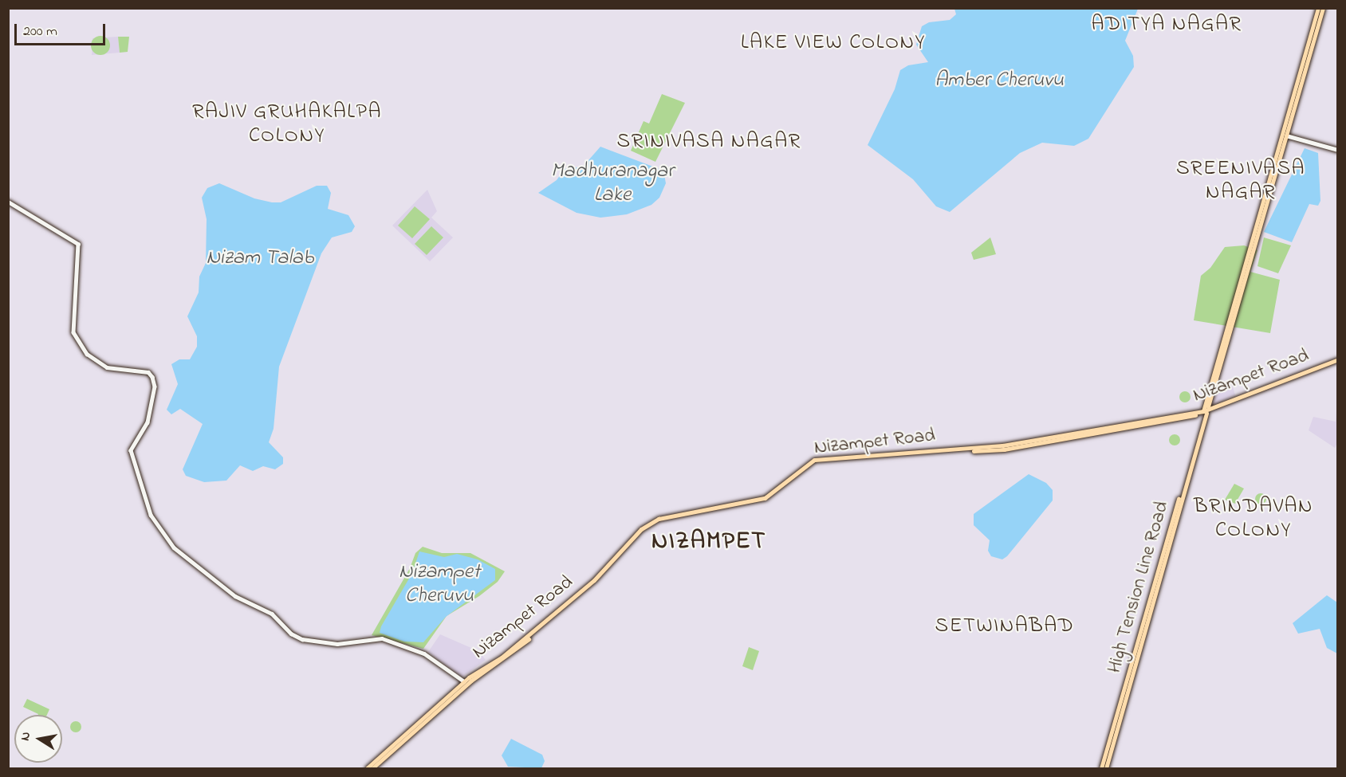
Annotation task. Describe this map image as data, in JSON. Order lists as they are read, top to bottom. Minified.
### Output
{"streets":{"main road":["Nizampet Road","High Tension Line Road"]},"crossings":[["Nizampet Road","High Tension Line Road"]],"districts":["ADITYA NAGAR","LAKE VIEW COLONY","RAJIV GRUHAKALPA COLONY","SRINIVASA NAGAR","SREENIVASA NAGAR","BRINDAVAN COLONY","NIZAMPET","SETWINABAD"],"water":["Amber Cheruvu","Madhuranagar Lake","Nizam Talab","Nizampet Cheruvu"],"scale_bar":"200 m","north":"left"}
